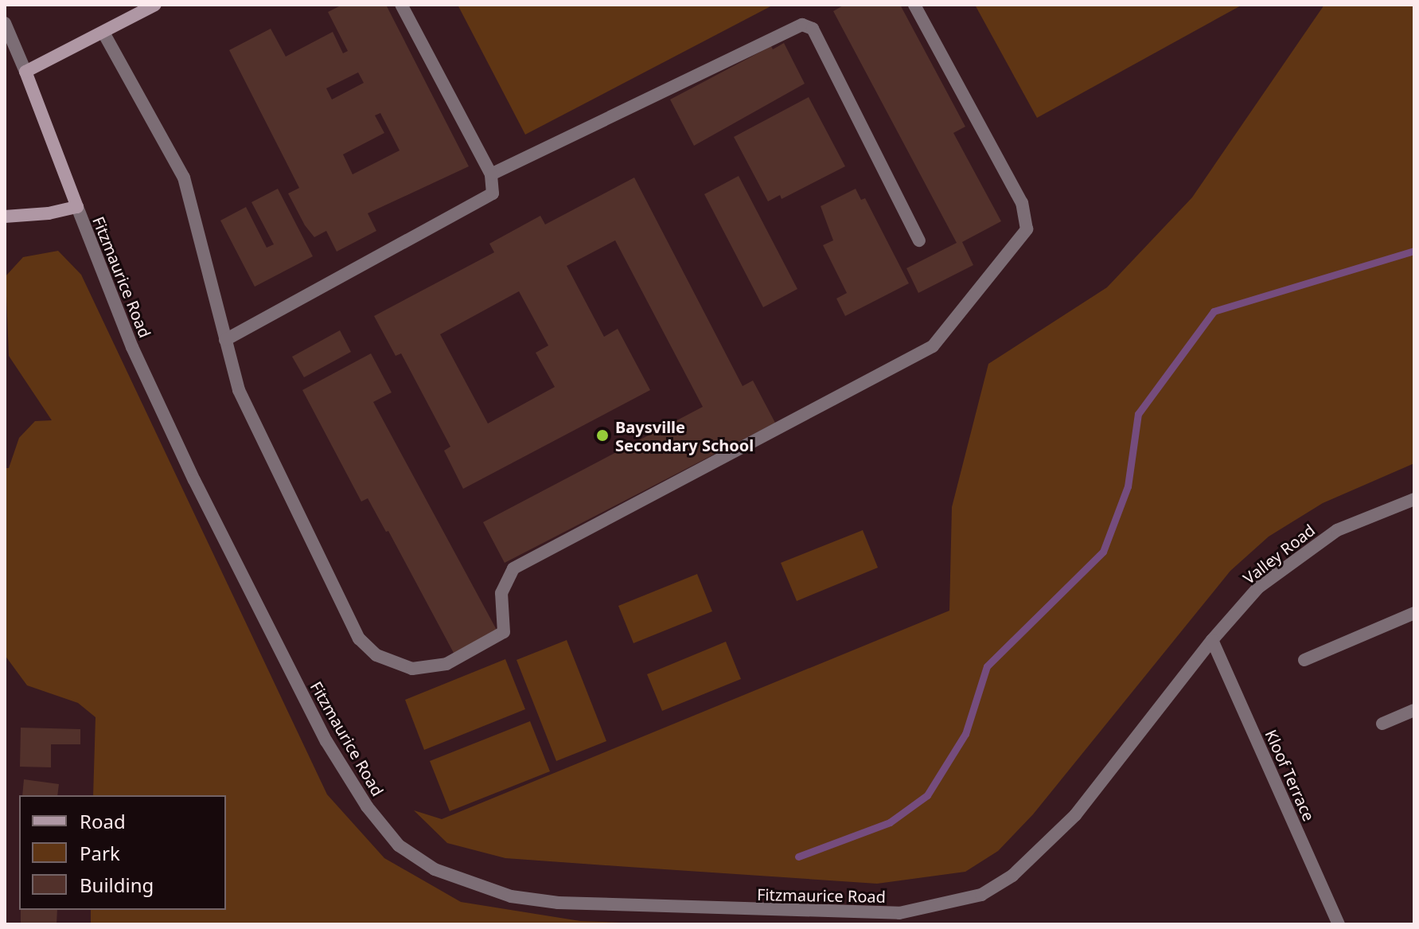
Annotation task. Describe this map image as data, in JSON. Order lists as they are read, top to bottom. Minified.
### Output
{"streets":{"street":["Fitzmaurice Road","Valley Road","Kloof Terrace"]},"crossings":[["Fitzmaurice Road","Valley Road"],["Fitzmaurice Road","Kloof Terrace"],["Valley Road","Kloof Terrace"]],"places":["Baysville Secondary School"],"legend":["Road","Park","Building"]}
